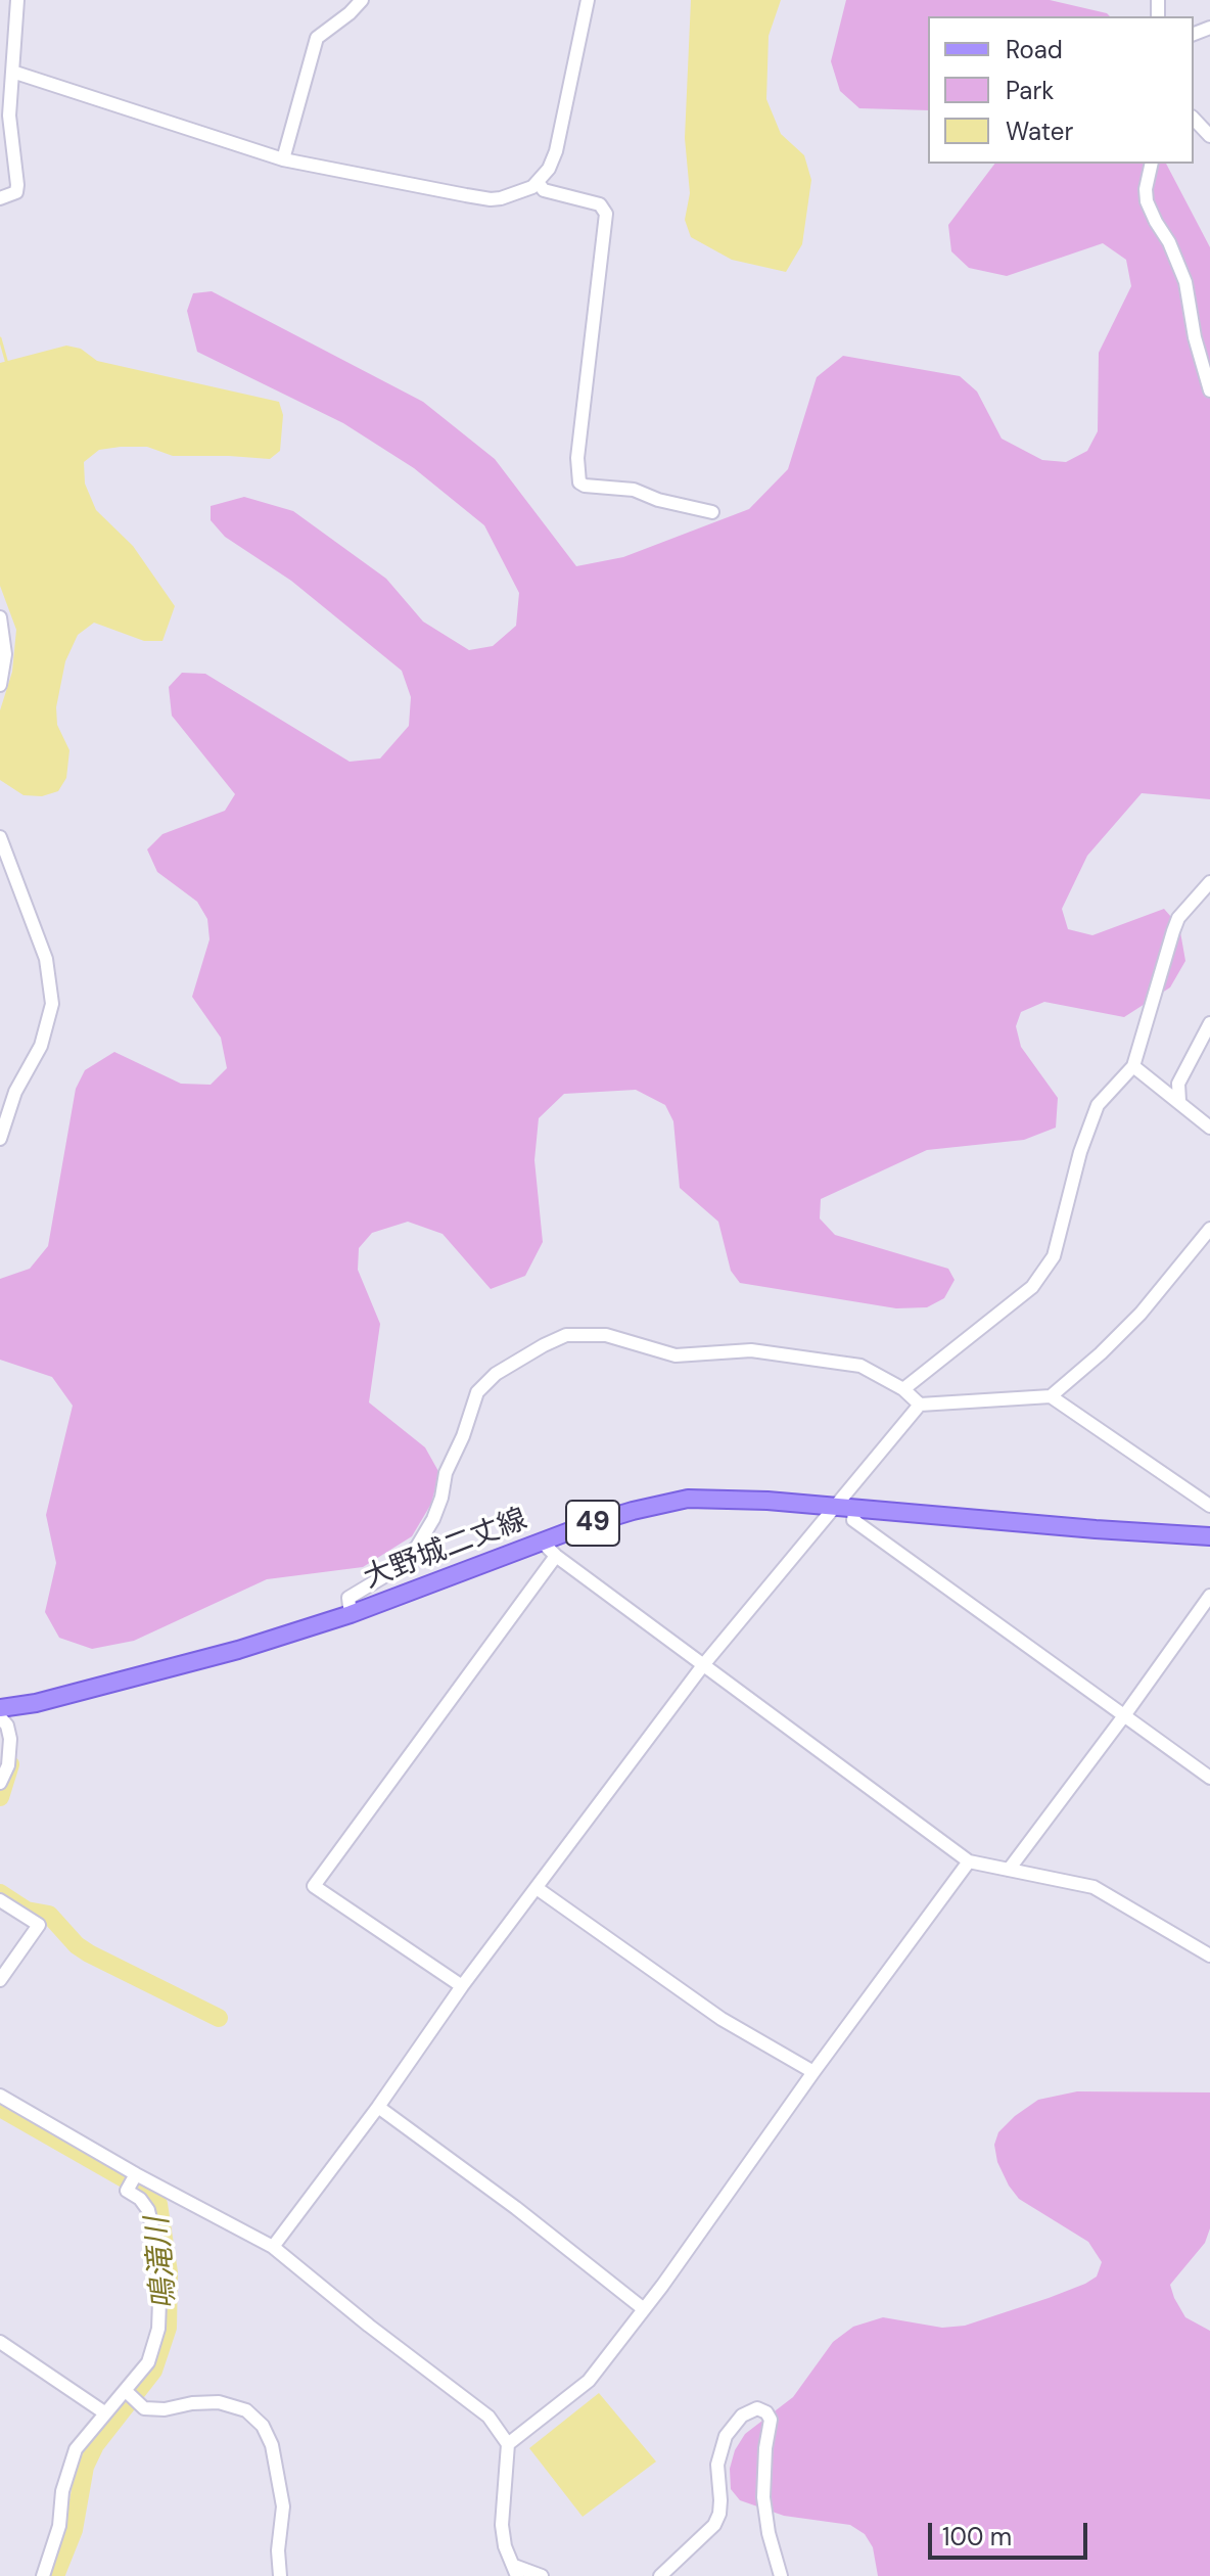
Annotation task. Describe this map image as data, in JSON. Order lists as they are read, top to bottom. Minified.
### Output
{"streets":{"main road":["49","大野城二丈線"]},"water":["鳴滝川"],"legend":["Road","Park","Water"],"scale_bar":"100 m"}
